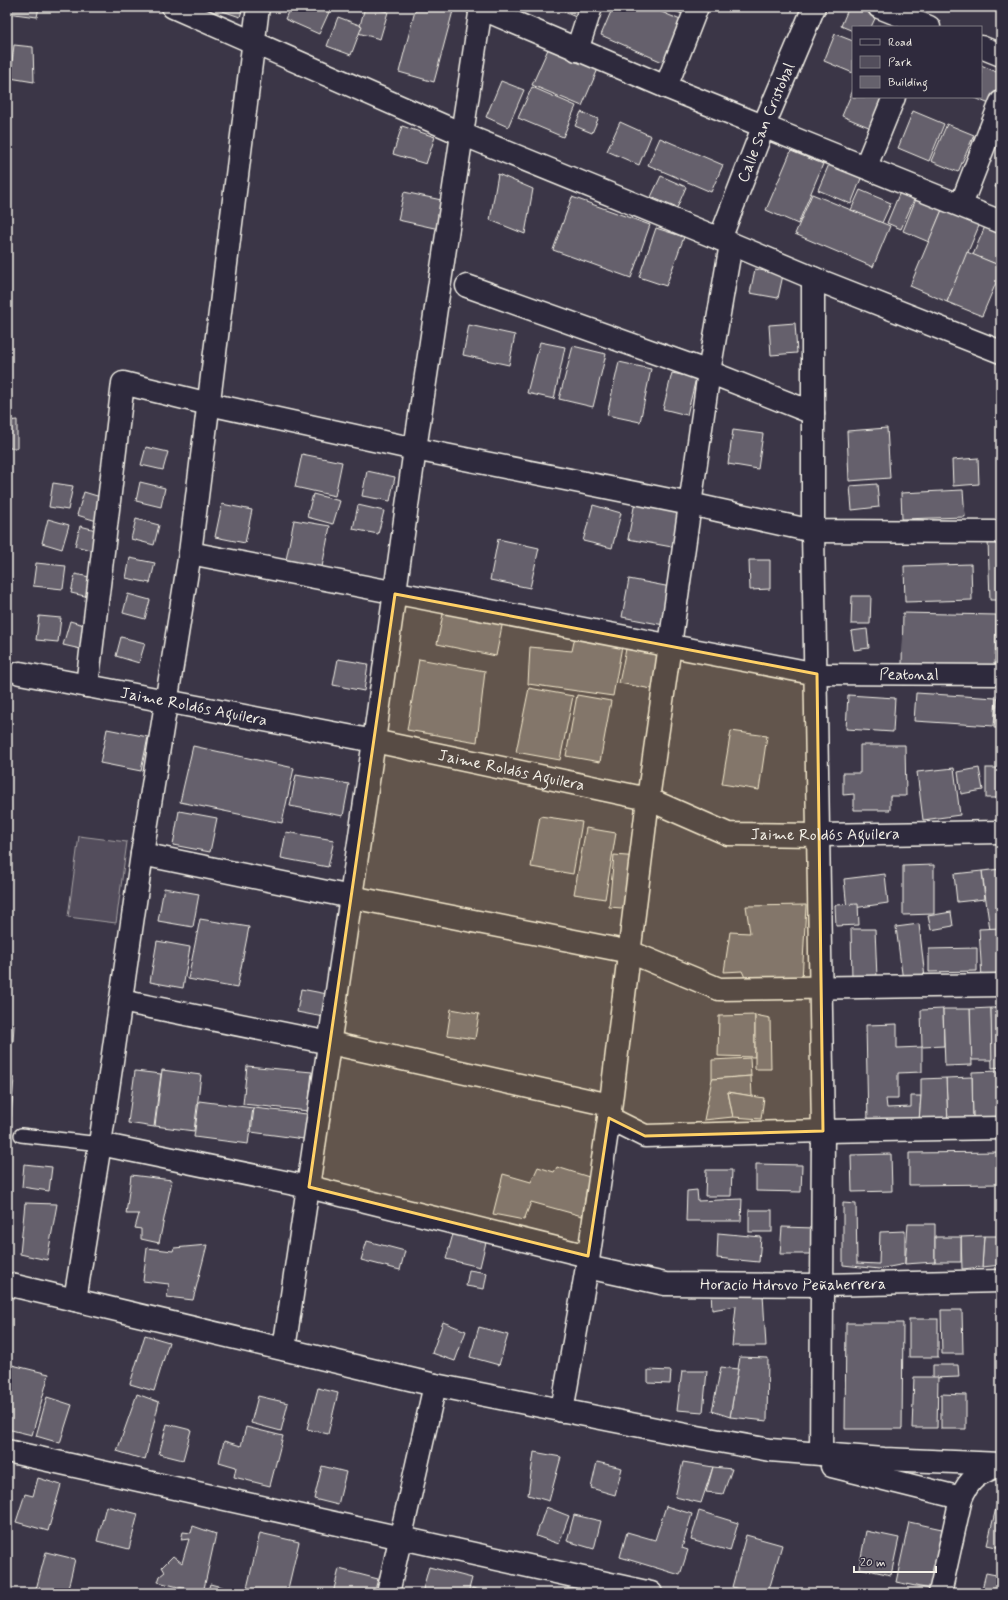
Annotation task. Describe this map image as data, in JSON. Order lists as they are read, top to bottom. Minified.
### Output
{"streets":{"street":["Calle San Cristobal","Peatonal","Jaime Roldós Aguilera","Horacio Hdrovo Peñaherrera"]},"crossings":[["Calle San Cristobal","Jaime Roldós Aguilera"],["Calle San Cristobal","Horacio Hdrovo Peñaherrera"]],"legend":["Road","Park","Building"],"scale_bar":"20 m"}
